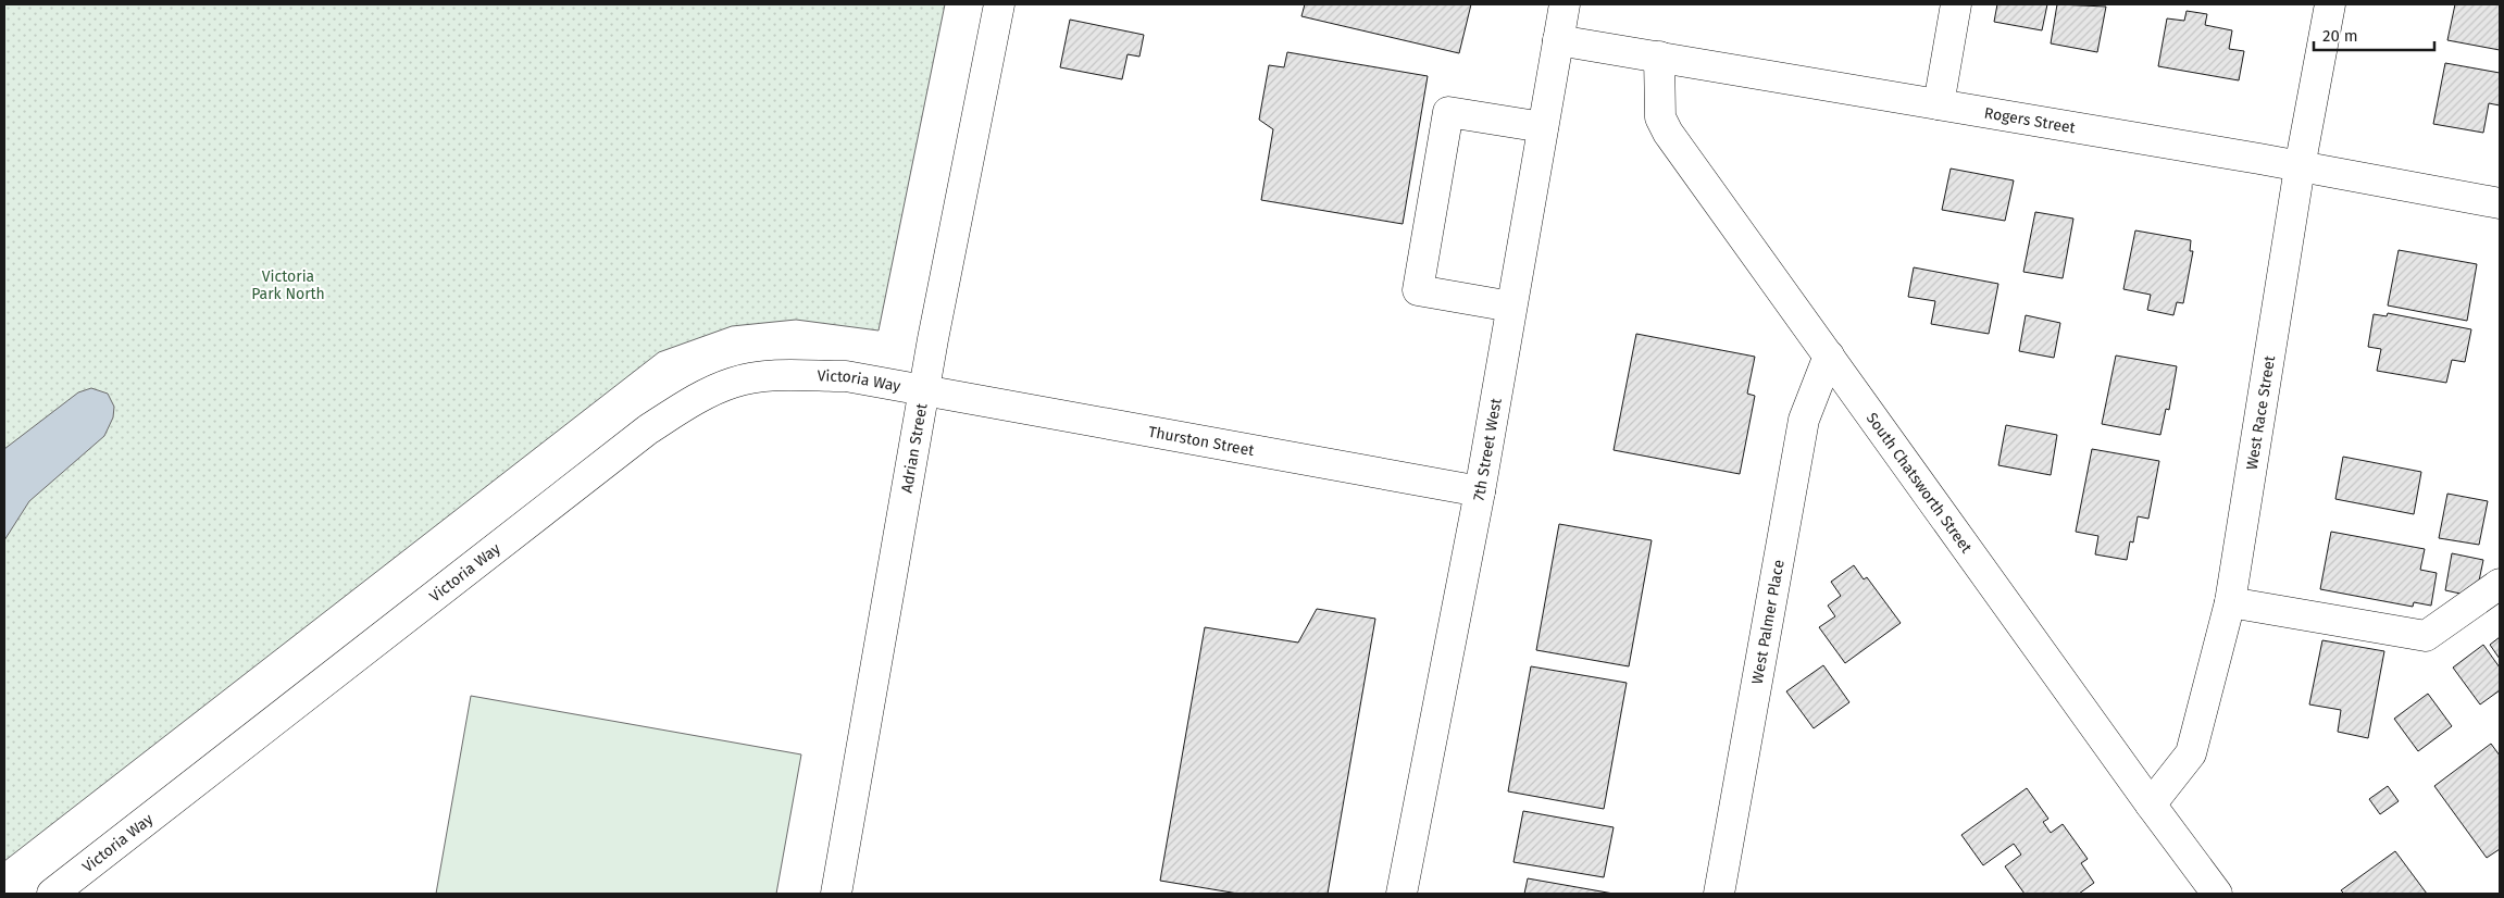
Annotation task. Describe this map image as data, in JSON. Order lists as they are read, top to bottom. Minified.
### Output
{"streets":{"street":["Rogers Street","Victoria Way","West Race Street","Thurston Street","Adrian Street","7th Street West","South Chatsworth Street","West Palmer Place"]},"crossings":[["Rogers Street","West Race Street"],["Rogers Street","7th Street West"],["Rogers Street","South Chatsworth Street"],["Victoria Way","Thurston Street"],["Victoria Way","Adrian Street"],["West Race Street","South Chatsworth Street"],["Thurston Street","Adrian Street"],["Thurston Street","7th Street West"],["South Chatsworth Street","West Palmer Place"]],"parks":["Victoria Park North"],"scale_bar":"20 m"}
